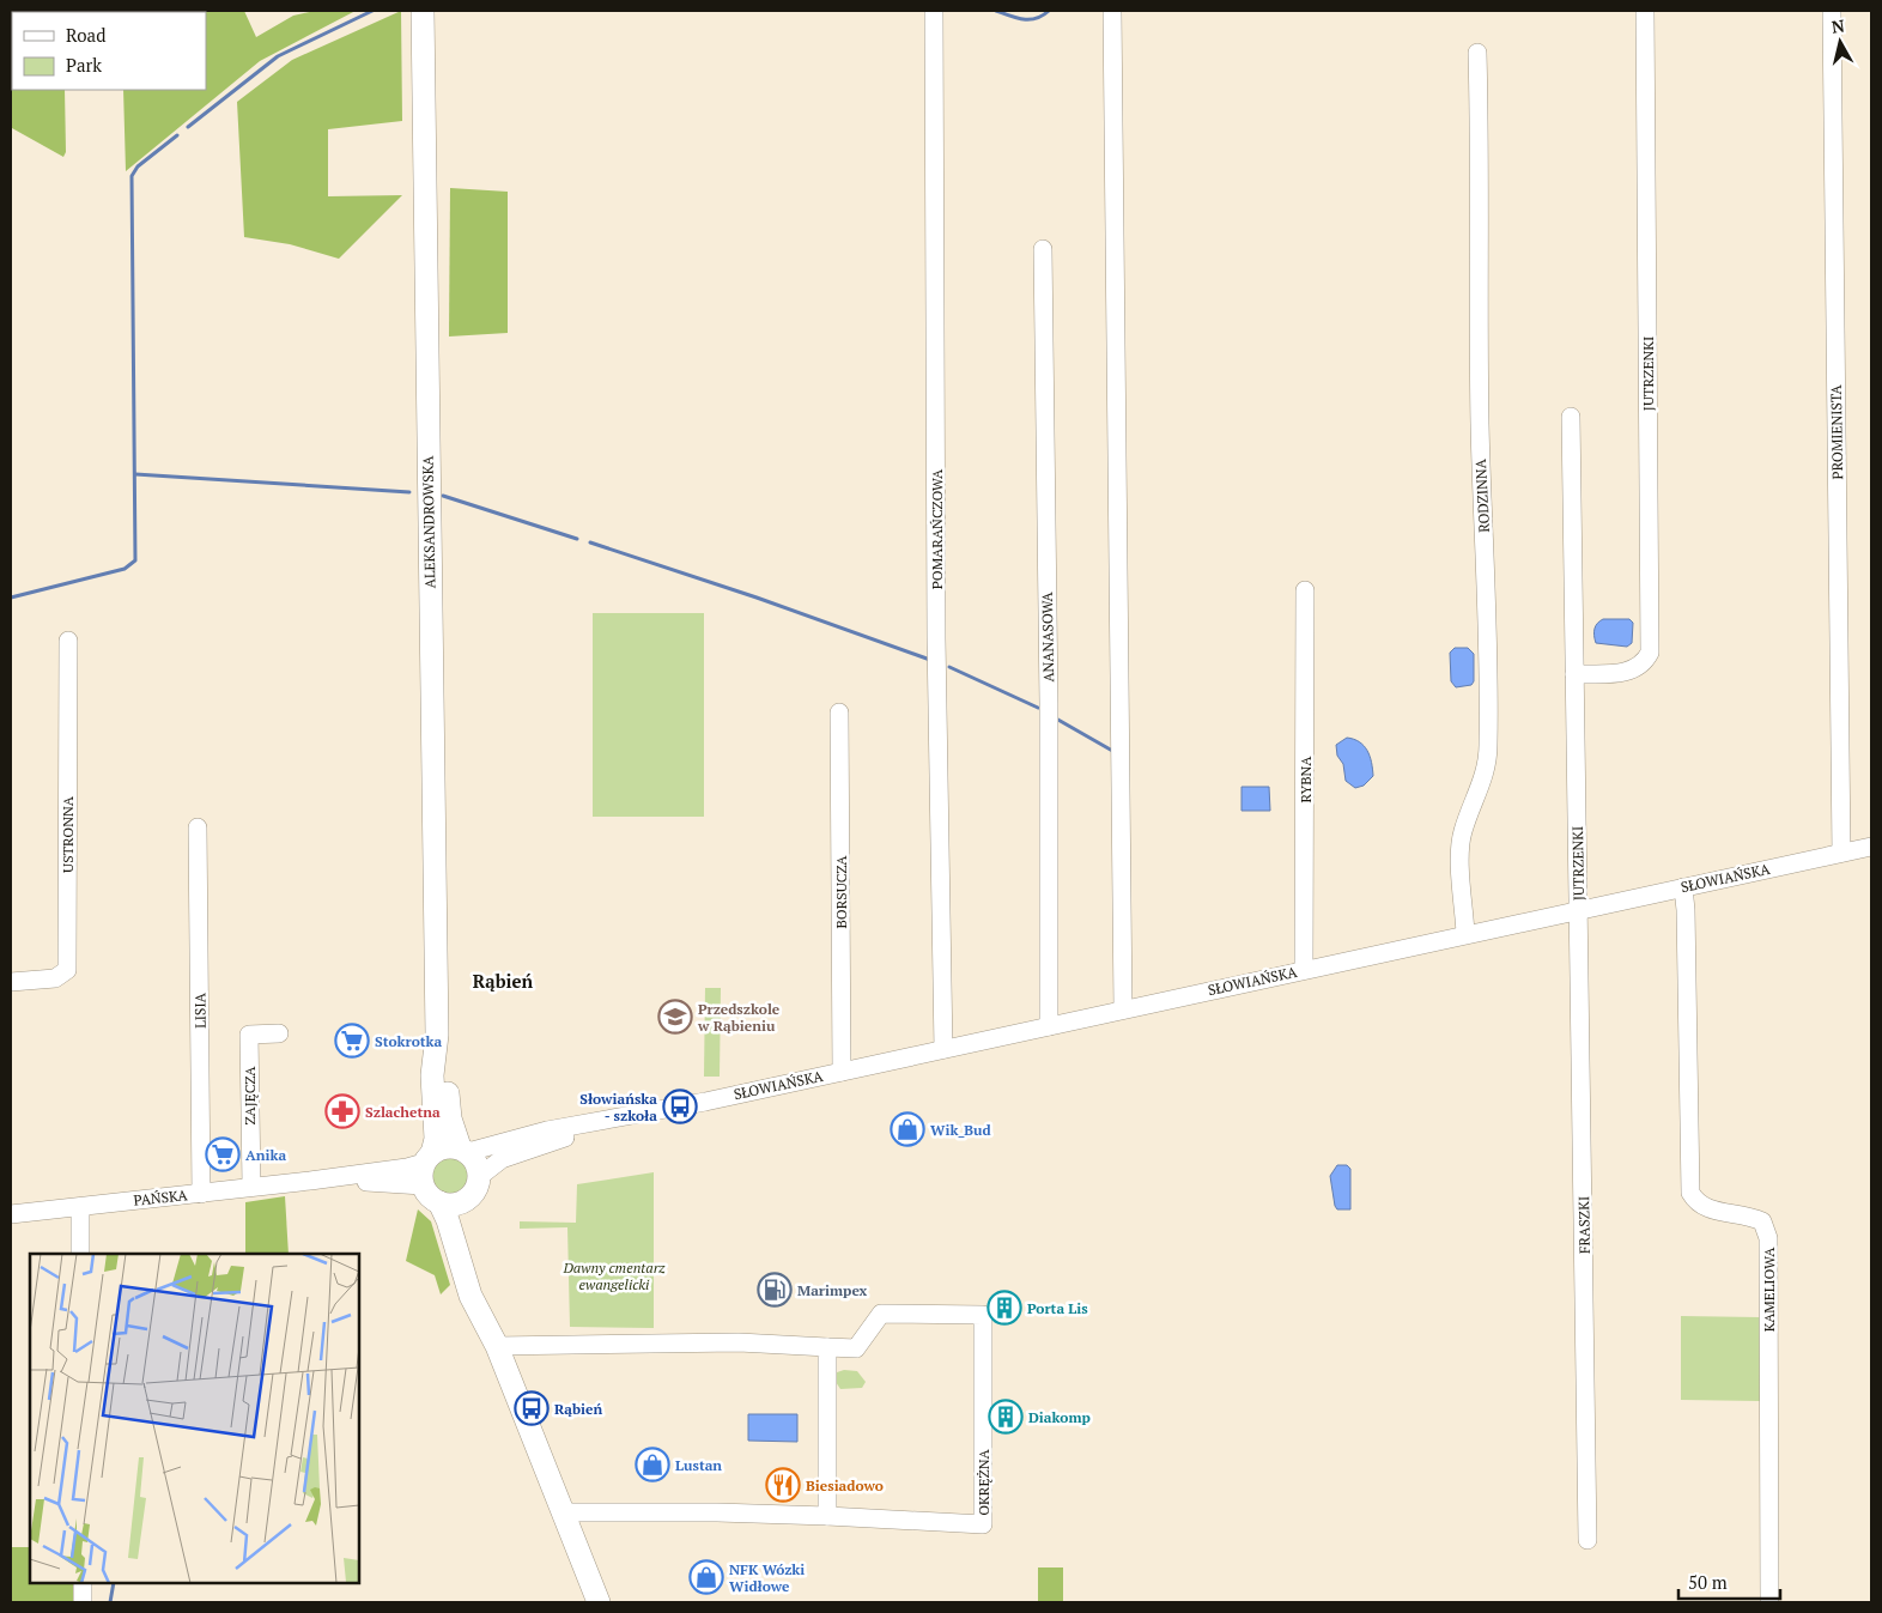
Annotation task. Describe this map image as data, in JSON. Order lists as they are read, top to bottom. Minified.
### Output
{"streets":{"main road":["ALEKSANDROWSKA"],"street":["JUTRZENKI","PROMIENISTA","RODZINNA","POMARAŃCZOWA","ANANASOWA","RYBNA","USTRONNA","SŁOWIAŃSKA","BORSUCZA","LISIA","ZAJĘCZA","PAŃSKA","FRASZKI","KAMELIOWA","OKRĘŻNA"]},"crossings":[["JUTRZENKI","SŁOWIAŃSKA"],["JUTRZENKI","FRASZKI"],["PROMIENISTA","SŁOWIAŃSKA"],["RODZINNA","SŁOWIAŃSKA"],["ALEKSANDROWSKA","SŁOWIAŃSKA"],["ALEKSANDROWSKA","PAŃSKA"],["POMARAŃCZOWA","SŁOWIAŃSKA"],["ANANASOWA","SŁOWIAŃSKA"],["RYBNA","SŁOWIAŃSKA"],["SŁOWIAŃSKA","BORSUCZA"],["SŁOWIAŃSKA","PAŃSKA"],["SŁOWIAŃSKA","FRASZKI"],["SŁOWIAŃSKA","KAMELIOWA"],["LISIA","PAŃSKA"],["ZAJĘCZA","PAŃSKA"]],"districts":["Rąbień"],"parks":["Dawny cmentarz ewangelicki"],"places":{"school or university":["Przedszkole w Rąbieniu"],"supermarket":["Stokrotka","Anika"],"bus stop":["Słowiańska - szkoła","Rąbień"],"pharmacy":["Szlachetna"],"shop":["Wik_Bud","Lustan","NFK Wózki Widłowe"],"fuel station":["Marimpex"],"building":["Porta Lis","Diakomp"],"restaurant":["Biesiadowo"]},"legend":["Road","Park"],"scale_bar":"50 m","north":"top"}
